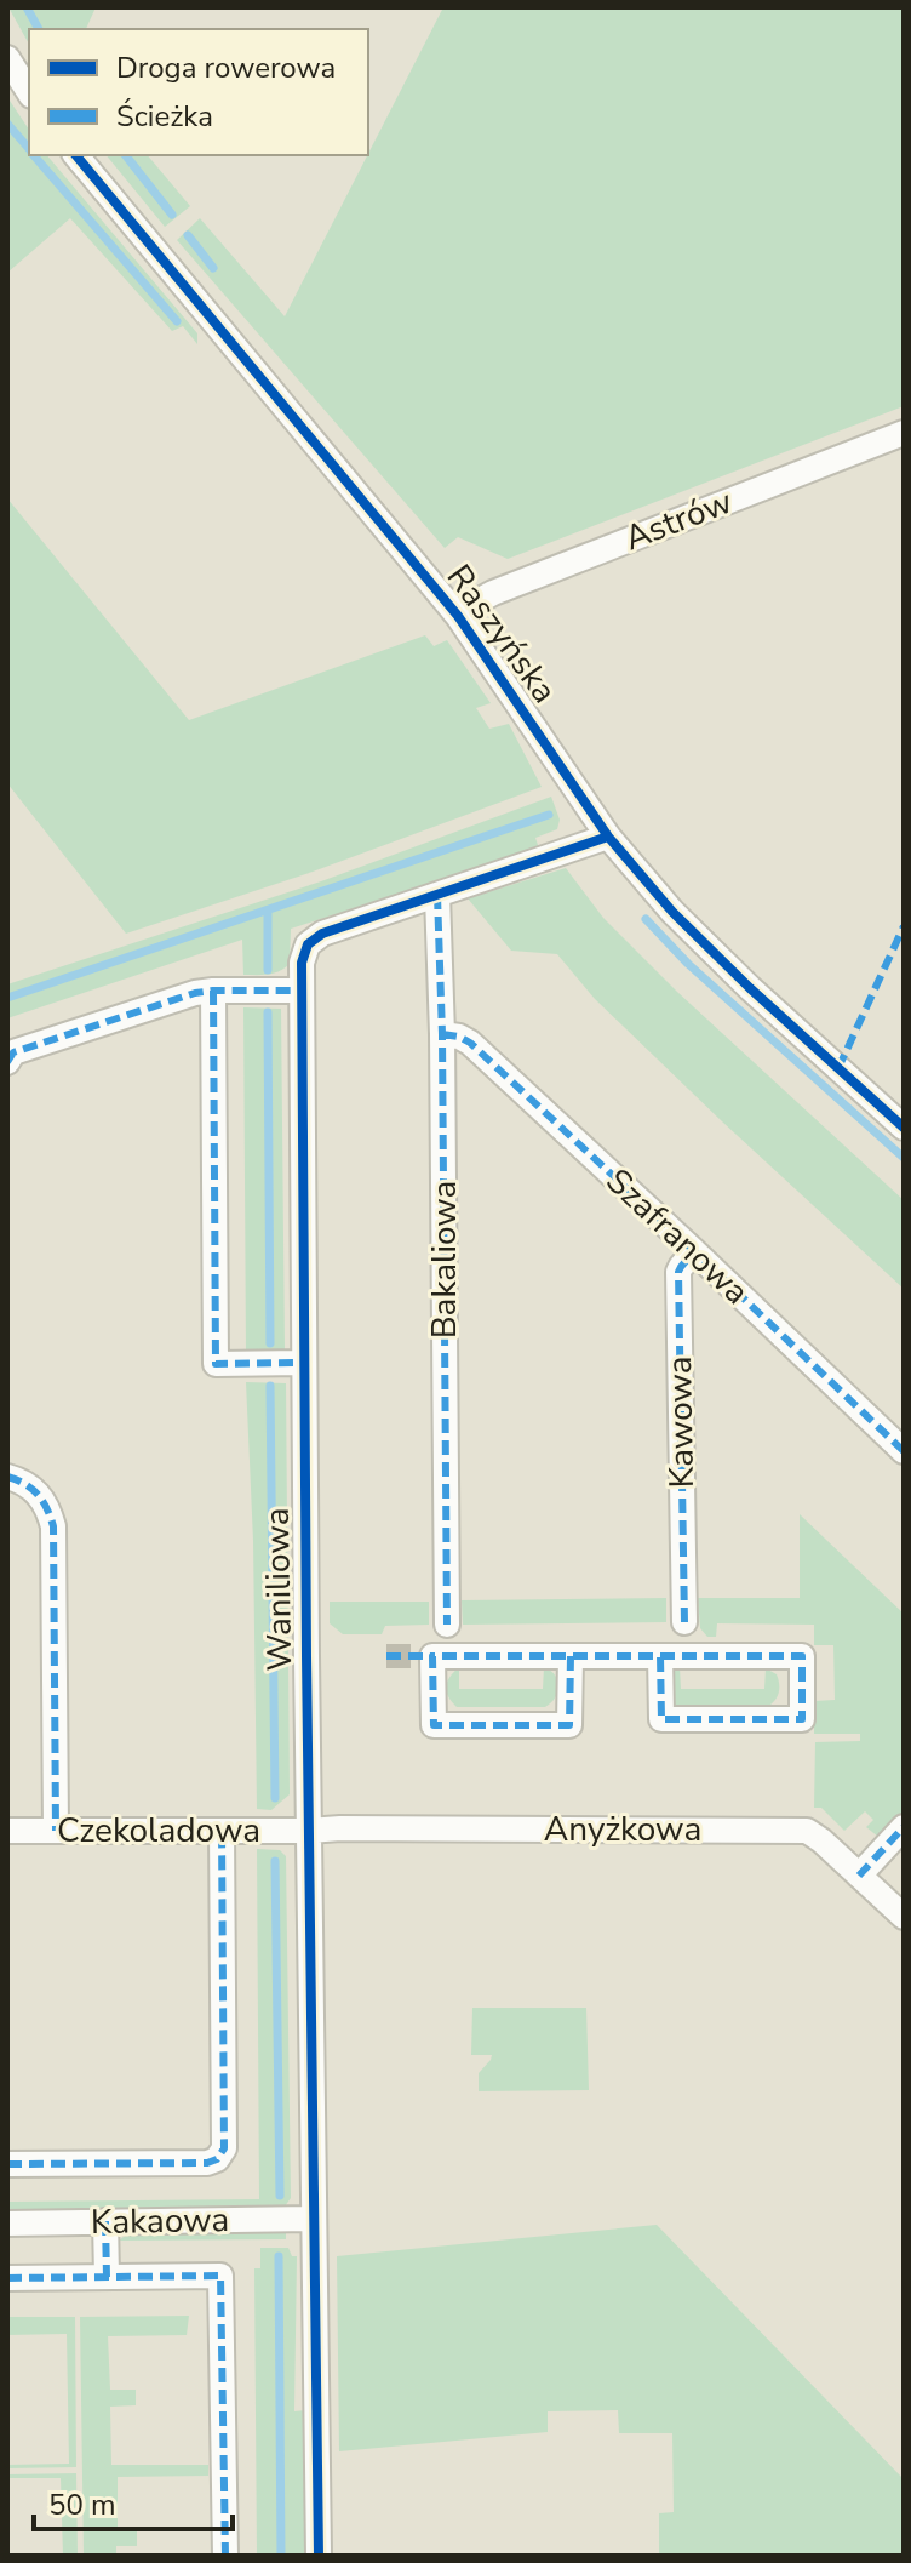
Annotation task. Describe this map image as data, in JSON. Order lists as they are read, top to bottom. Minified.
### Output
{"streets":{"street":["Astrów","Raszyńska","Szafranowa","Bakaliowa","Kawowa","Waniliowa","Anyżkowa","Czekoladowa","Kakaowa"]},"crossings":[["Astrów","Raszyńska"],["Raszyńska","Waniliowa"],["Szafranowa","Bakaliowa"],["Szafranowa","Kawowa"],["Bakaliowa","Waniliowa"],["Waniliowa","Anyżkowa"],["Waniliowa","Czekoladowa"],["Waniliowa","Kakaowa"],["Anyżkowa","Czekoladowa"]],"legend":["Droga rowerowa","Ścieżka"],"scale_bar":"50 m"}
